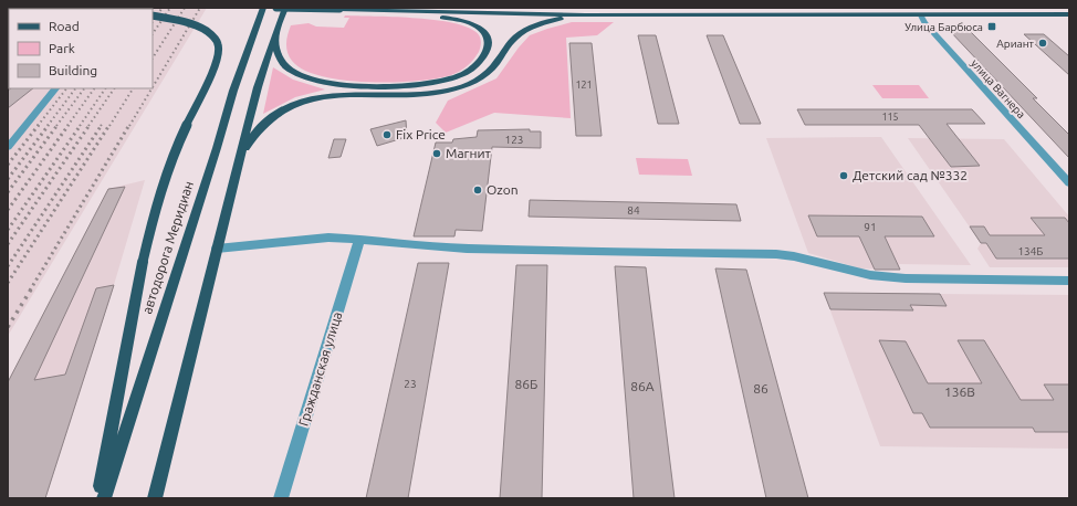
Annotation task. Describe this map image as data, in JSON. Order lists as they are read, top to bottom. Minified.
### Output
{"streets":{"main road":["улица Вагнера","автодорога Меридиан"],"street":["Гражданская улица"]},"places":{"transit":["Улица Барбюса"],"other":["Ариант","Fix Price","Магнит","Детский cад №332","Ozon"]},"house_numbers":["121","115","123","84","91","134Б","23","86Б","86А","86","136В"],"legend":["Road","Park","Building"]}
